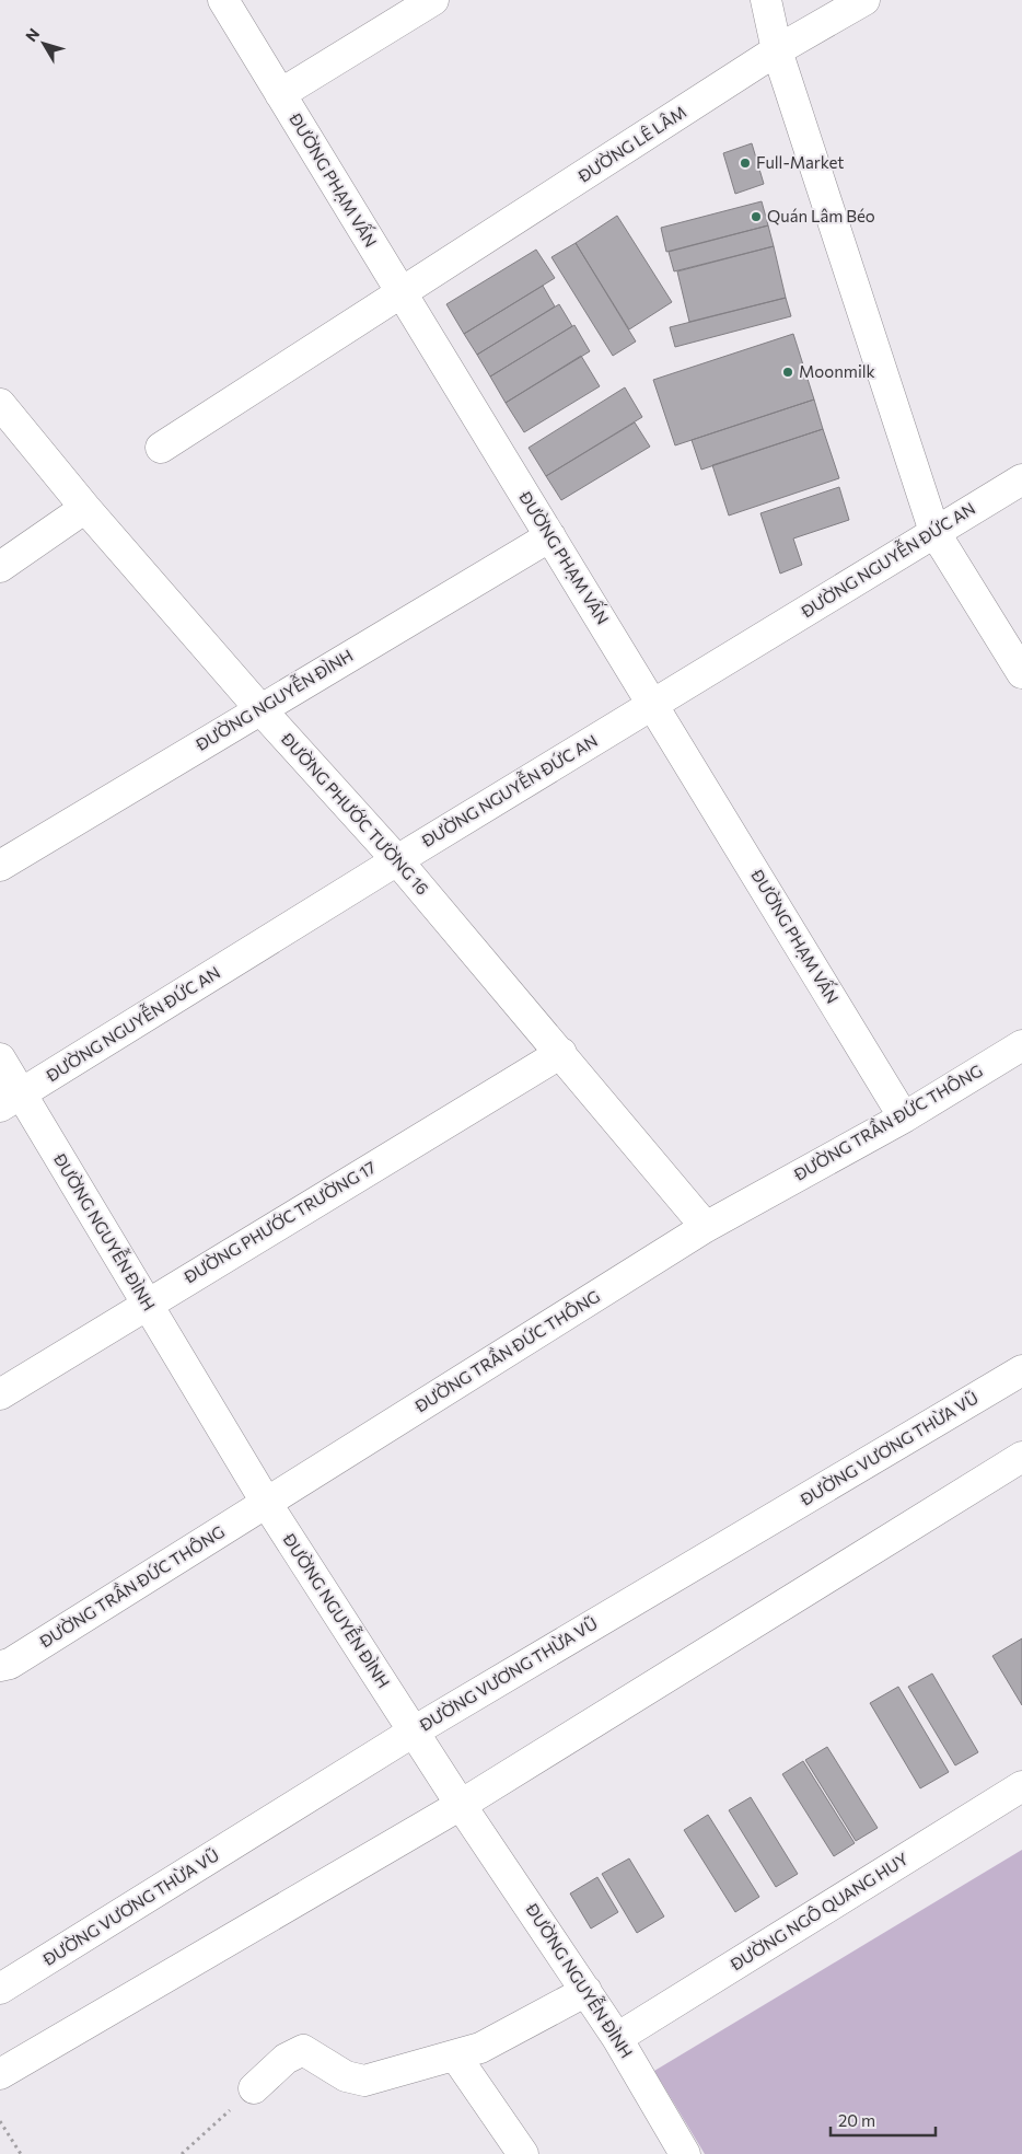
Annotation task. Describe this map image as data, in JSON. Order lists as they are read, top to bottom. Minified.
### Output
{"streets":{"street":["ĐƯỜNG LÊ LÂM","ĐƯỜNG PHẠM VẤN","ĐƯỜNG NGUYỄN ĐỨC AN","ĐƯỜNG NGUYỄN ĐÌNH","ĐƯỜNG PHƯỚC TƯỜNG 16","ĐƯỜNG TRẦN ĐỨC THÔNG","ĐƯỜNG PHƯỚC TRƯỜNG 17","ĐƯỜNG VƯƠNG THỪA VŨ","ĐƯỜNG NGÔ QUANG HUY"]},"crossings":[["ĐƯỜNG LÊ LÂM","ĐƯỜNG PHẠM VẤN"],["ĐƯỜNG PHẠM VẤN","ĐƯỜNG NGUYỄN ĐỨC AN"],["ĐƯỜNG PHẠM VẤN","ĐƯỜNG NGUYỄN ĐÌNH"],["ĐƯỜNG PHẠM VẤN","ĐƯỜNG TRẦN ĐỨC THÔNG"],["ĐƯỜNG NGUYỄN ĐỨC AN","ĐƯỜNG NGUYỄN ĐÌNH"],["ĐƯỜNG NGUYỄN ĐỨC AN","ĐƯỜNG PHƯỚC TƯỜNG 16"],["ĐƯỜNG NGUYỄN ĐÌNH","ĐƯỜNG PHƯỚC TƯỜNG 16"],["ĐƯỜNG NGUYỄN ĐÌNH","ĐƯỜNG TRẦN ĐỨC THÔNG"],["ĐƯỜNG NGUYỄN ĐÌNH","ĐƯỜNG PHƯỚC TRƯỜNG 17"],["ĐƯỜNG NGUYỄN ĐÌNH","ĐƯỜNG VƯƠNG THỪA VŨ"],["ĐƯỜNG NGUYỄN ĐÌNH","ĐƯỜNG NGÔ QUANG HUY"],["ĐƯỜNG PHƯỚC TƯỜNG 16","ĐƯỜNG TRẦN ĐỨC THÔNG"],["ĐƯỜNG PHƯỚC TƯỜNG 16","ĐƯỜNG PHƯỚC TRƯỜNG 17"]],"places":["Full-Market","Quán Lâm Béo","Moonmilk"],"scale_bar":"20 m","north":"top left"}
